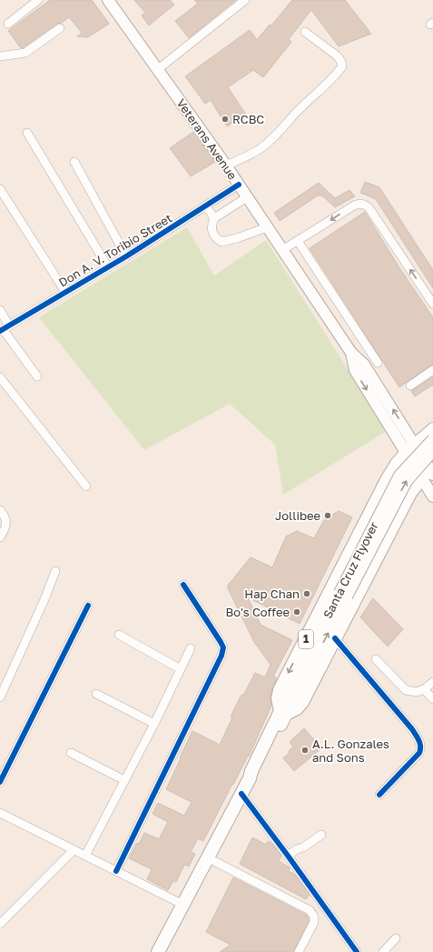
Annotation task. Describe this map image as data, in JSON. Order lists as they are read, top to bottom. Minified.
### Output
{"streets":{"highway":["1"],"main road":["Veterans Avenue","Santa Cruz Flyover"],"street":["Don A. V. Toribio Street"]},"crossings":[["Veterans Avenue","Don A. V. Toribio Street"],["Veterans Avenue","1"],["Santa Cruz Flyover","1"]],"places":["RCBC","Jollibee","Hap Chan","Bo's Coffee","A.L. Gonzales and Sons"]}
